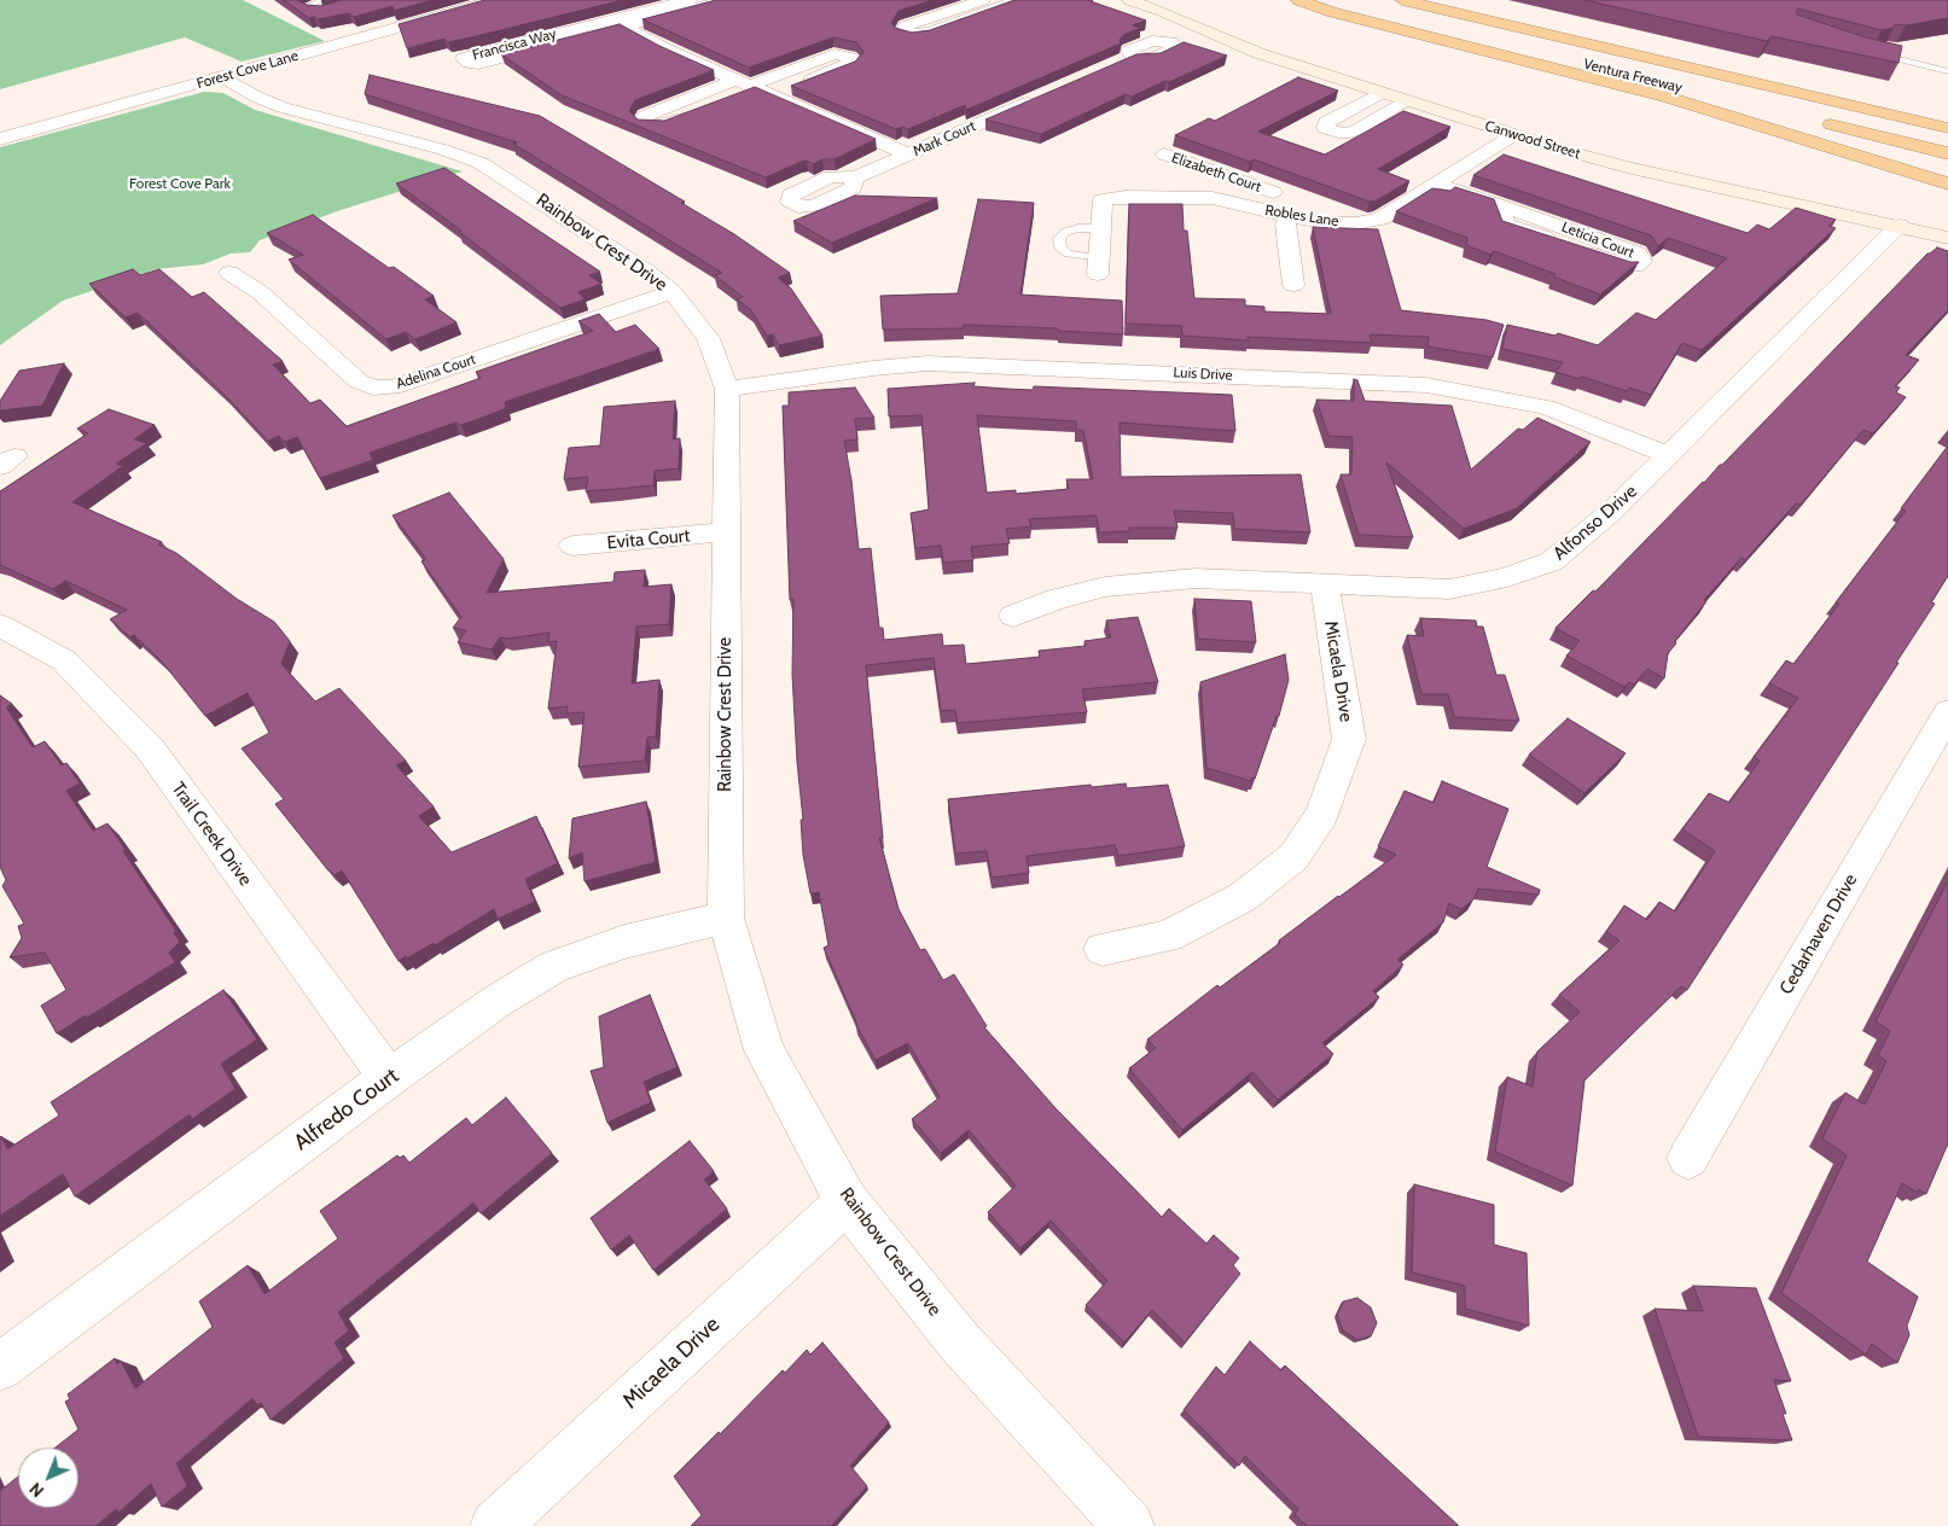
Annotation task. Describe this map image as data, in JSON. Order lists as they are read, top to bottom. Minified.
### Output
{"streets":{"highway":["Ventura Freeway"],"street":["Francisca Way","Forest Cove Lane","Mark Court","Canwood Street","Elizabeth Court","Robles Lane","Leticia Court","Rainbow Crest Drive","Adelina Court","Luis Drive","Alfonso Drive","Evita Court","Micaela Drive","Trail Creek Drive","Cedarhaven Drive","Alfredo Court"]},"crossings":[["Forest Cove Lane","Rainbow Crest Drive"],["Canwood Street","Robles Lane"],["Canwood Street","Alfonso Drive"],["Elizabeth Court","Robles Lane"],["Robles Lane","Leticia Court"],["Rainbow Crest Drive","Adelina Court"],["Rainbow Crest Drive","Luis Drive"],["Rainbow Crest Drive","Evita Court"],["Rainbow Crest Drive","Micaela Drive"],["Rainbow Crest Drive","Alfredo Court"],["Luis Drive","Alfonso Drive"],["Alfonso Drive","Micaela Drive"],["Trail Creek Drive","Alfredo Court"]],"parks":["Forest Cove Park"],"north":"bottom left"}
